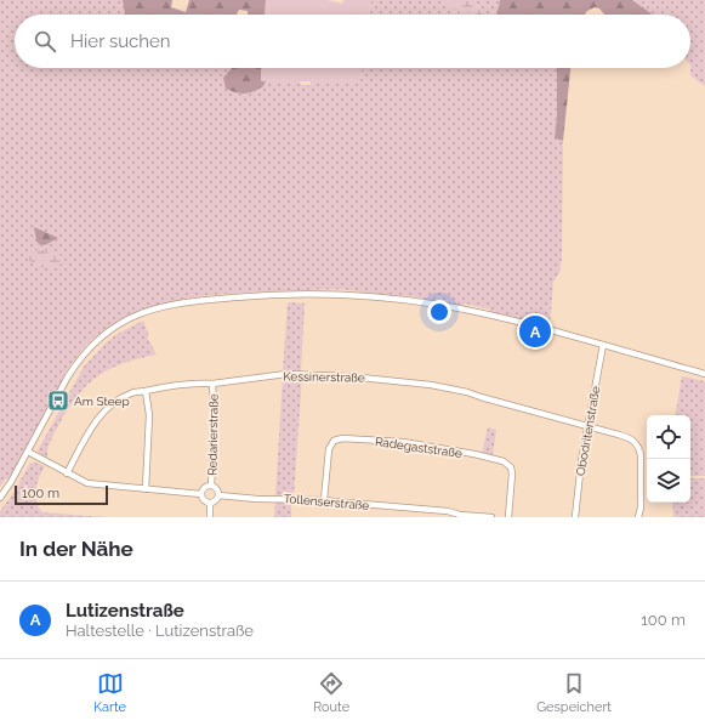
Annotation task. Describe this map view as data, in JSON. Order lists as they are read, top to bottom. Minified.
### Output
{"streets":{"street":["Kessinerstraße","Obodritenstraße","Redarierstraße","Radegaststraße","Tollenserstraße"]},"crossings":[["Kessinerstraße","Obodritenstraße"],["Kessinerstraße","Redarierstraße"],["Redarierstraße","Tollenserstraße"],["Radegaststraße","Tollenserstraße"]],"places":{"bus stop":["Am Steep"]},"scale_bar":"100 m","page":{"search":"Hier suchen","pins":"A","scale":"100 m","heading":"In der Nähe","list":[{"mark":"A","name":"Lutizenstraße","note":"Haltestelle · Lutizenstraße","value":"100 m"}],"nav":["Karte","Route","Gespeichert"]}}
